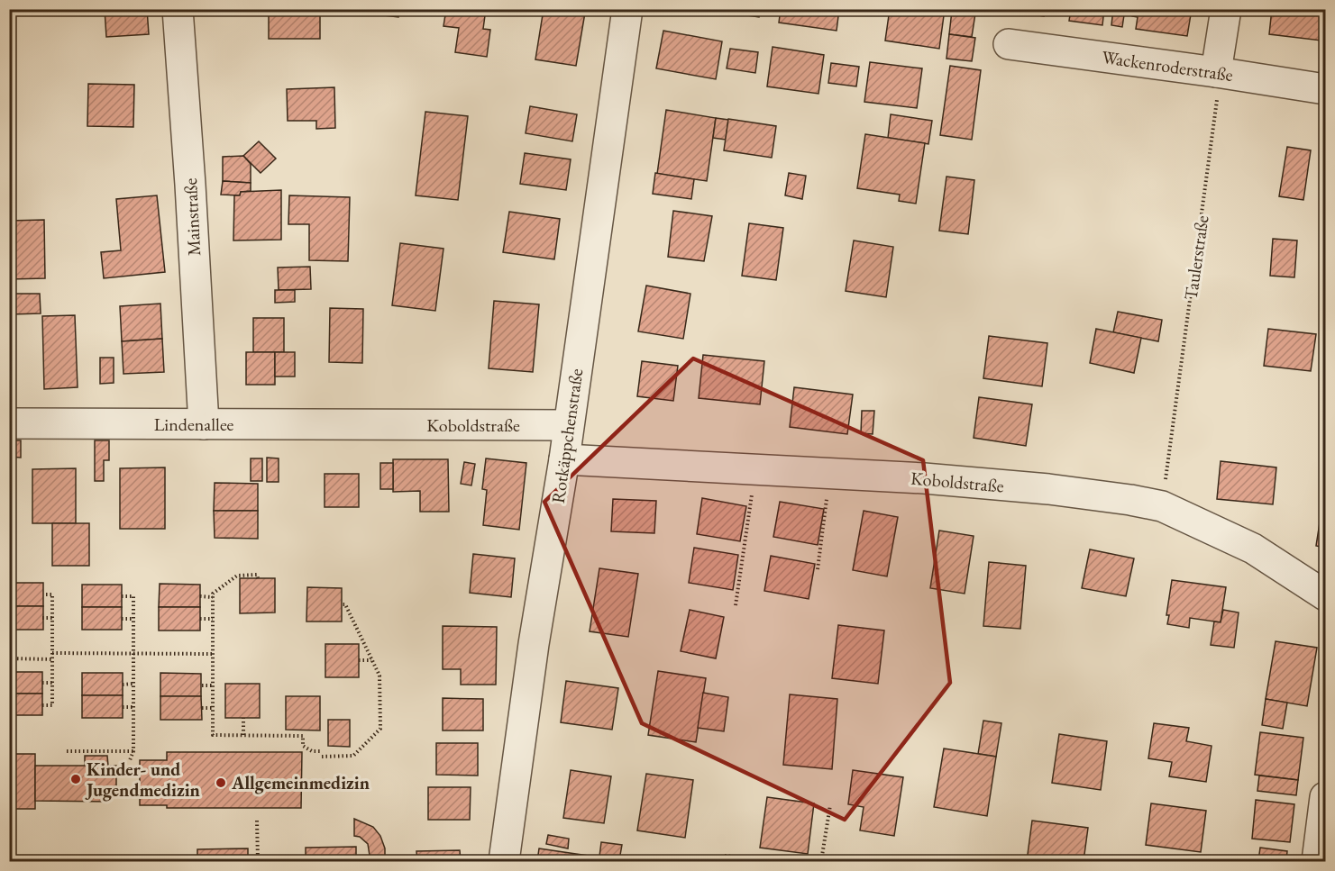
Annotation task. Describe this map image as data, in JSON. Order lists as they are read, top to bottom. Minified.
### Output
{"streets":{"street":["Wackenroderstraße","Mainstraße","Lindenallee","Koboldstraße","Rotkäppchenstraße"],"path":["Taulerstraße"]},"crossings":[["Wackenroderstraße","Taulerstraße"],["Mainstraße","Lindenallee"],["Taulerstraße","Koboldstraße"],["Lindenallee","Koboldstraße"],["Koboldstraße","Rotkäppchenstraße"]],"places":["Kinder- und Jugendmedizin","Allgemeinmedizin"]}
